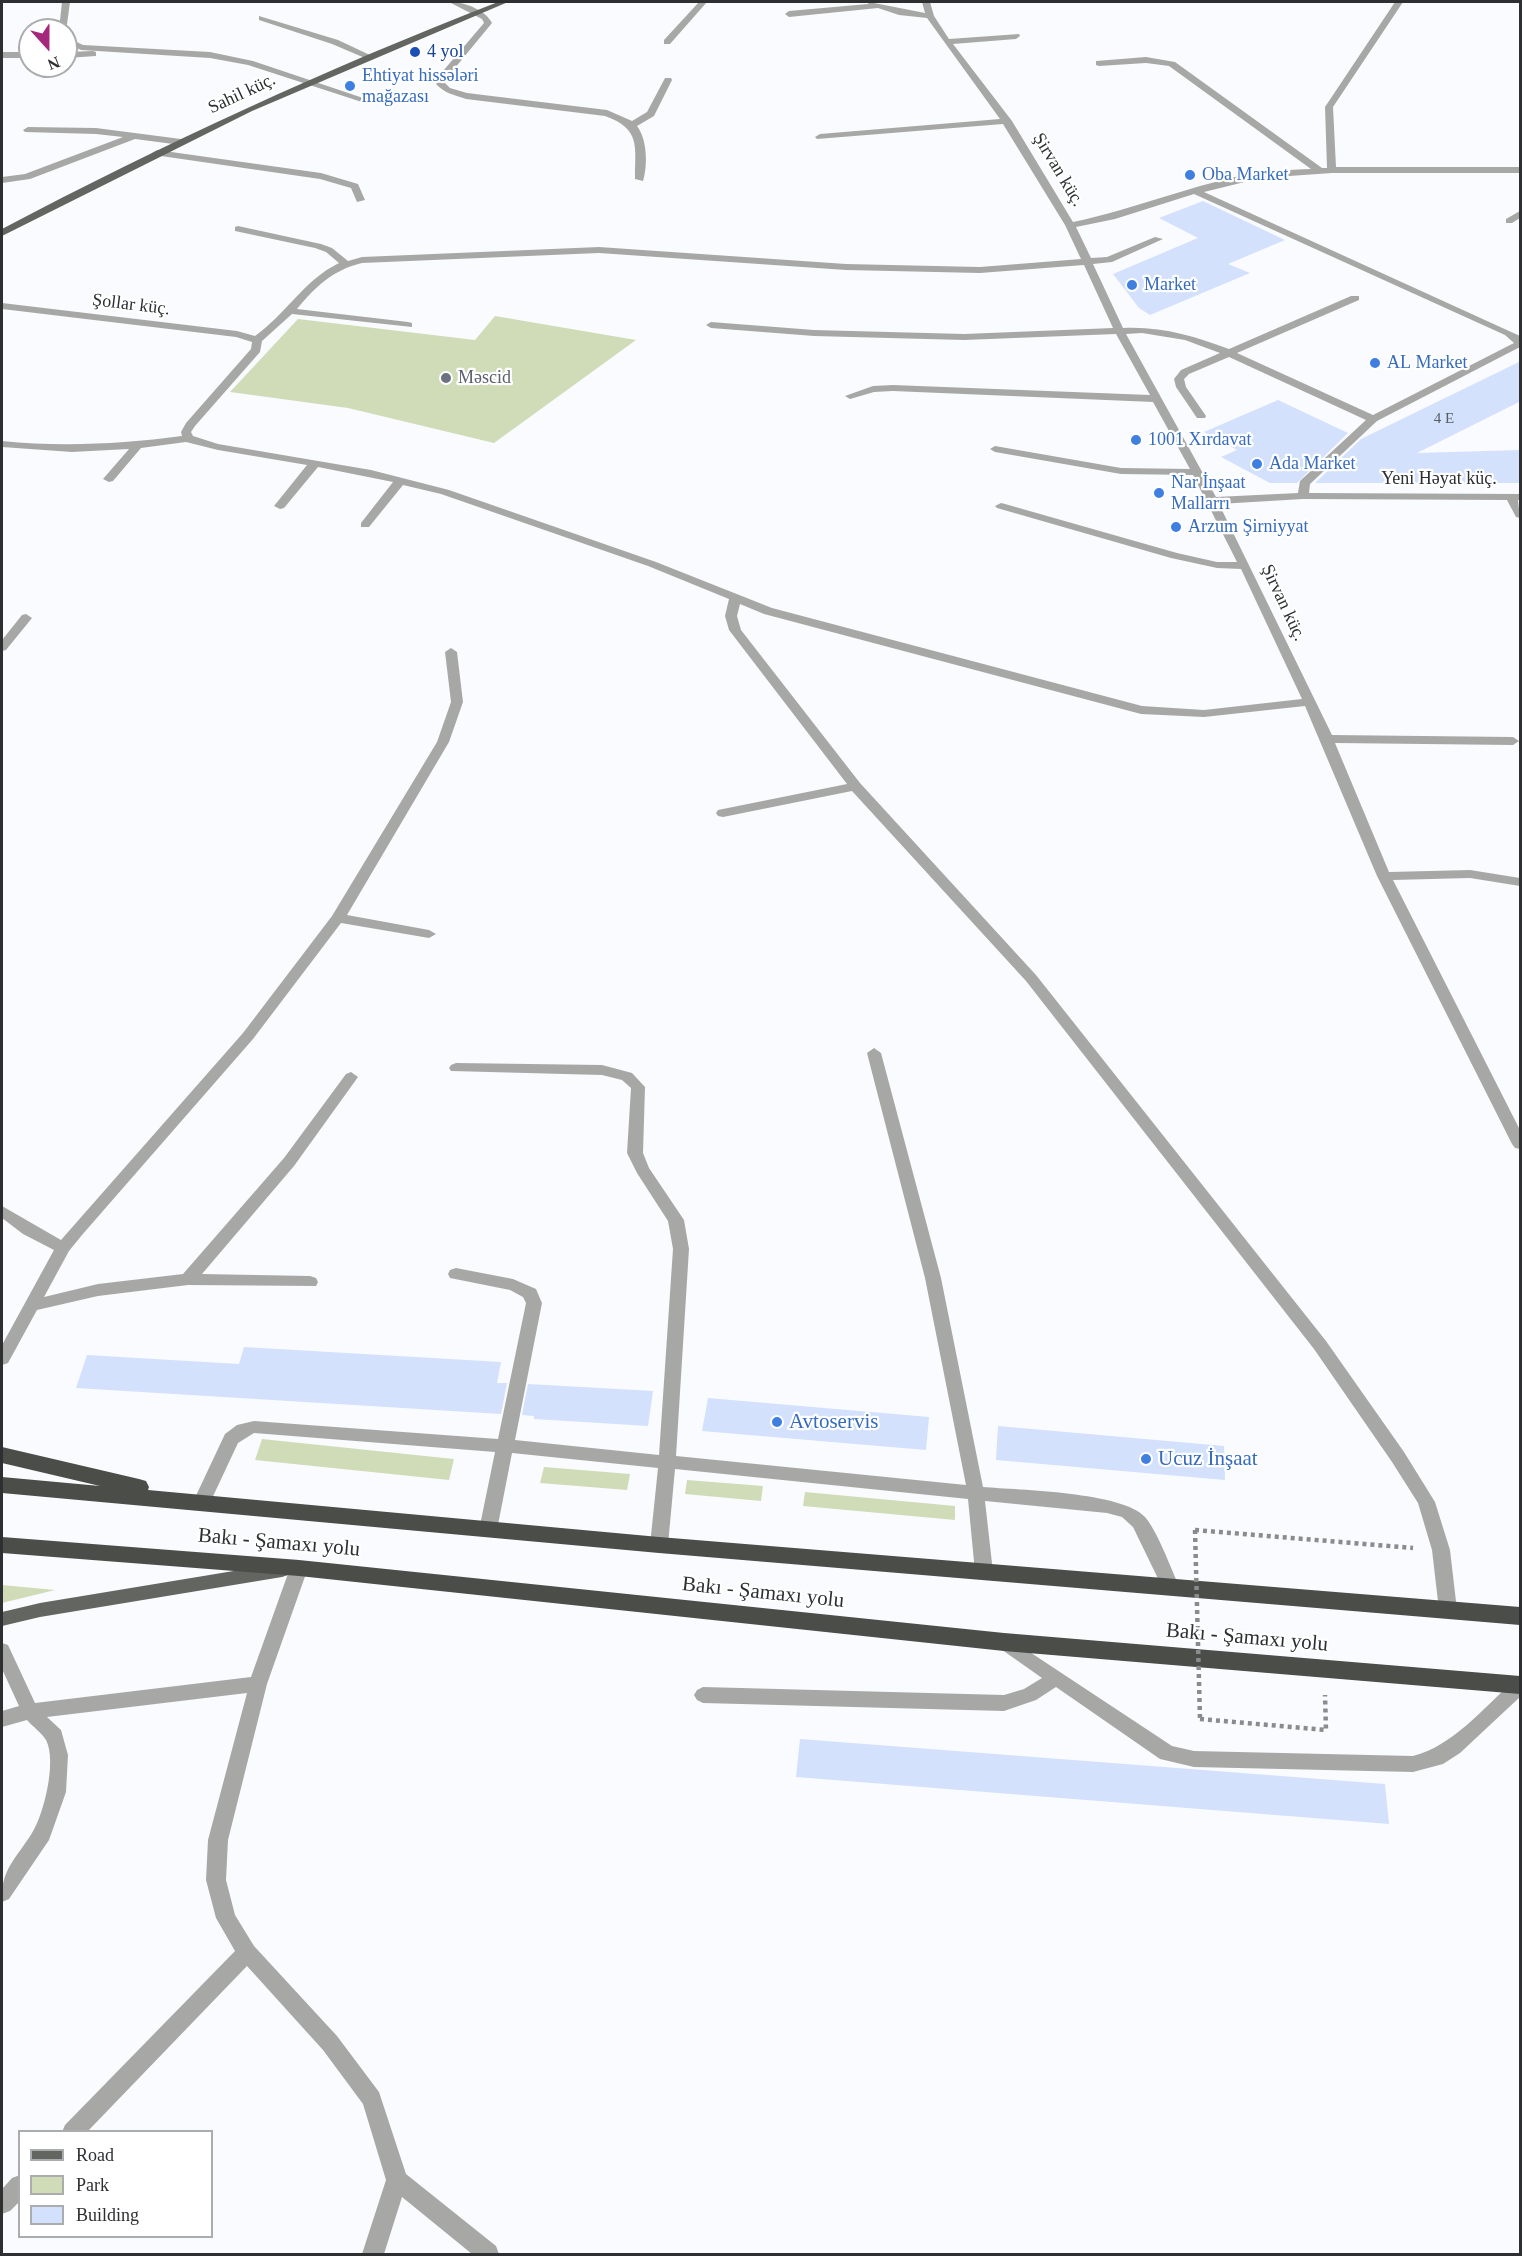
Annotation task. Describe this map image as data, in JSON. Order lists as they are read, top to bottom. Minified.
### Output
{"streets":{"highway":["Bakı - Şamaxı yolu"],"main road":["Sahil küç."],"street":["Şirvan küç.","Şollar küç.","Yeni Həyat küç."]},"crossings":[["Şirvan küç.","Yeni Həyat küç."]],"places":["4 yol","Ehtiyat hissələri mağazası","Oba Market","Market","AL Market","Məscid","1001 Xırdavat","Ada Market","Nar İnşaat Mallarrı","Arzum Şirniyyat","Avtoservis","Ucuz İnşaat"],"house_numbers":["4 E"],"legend":["Road","Park","Building"],"north":"bottom"}
